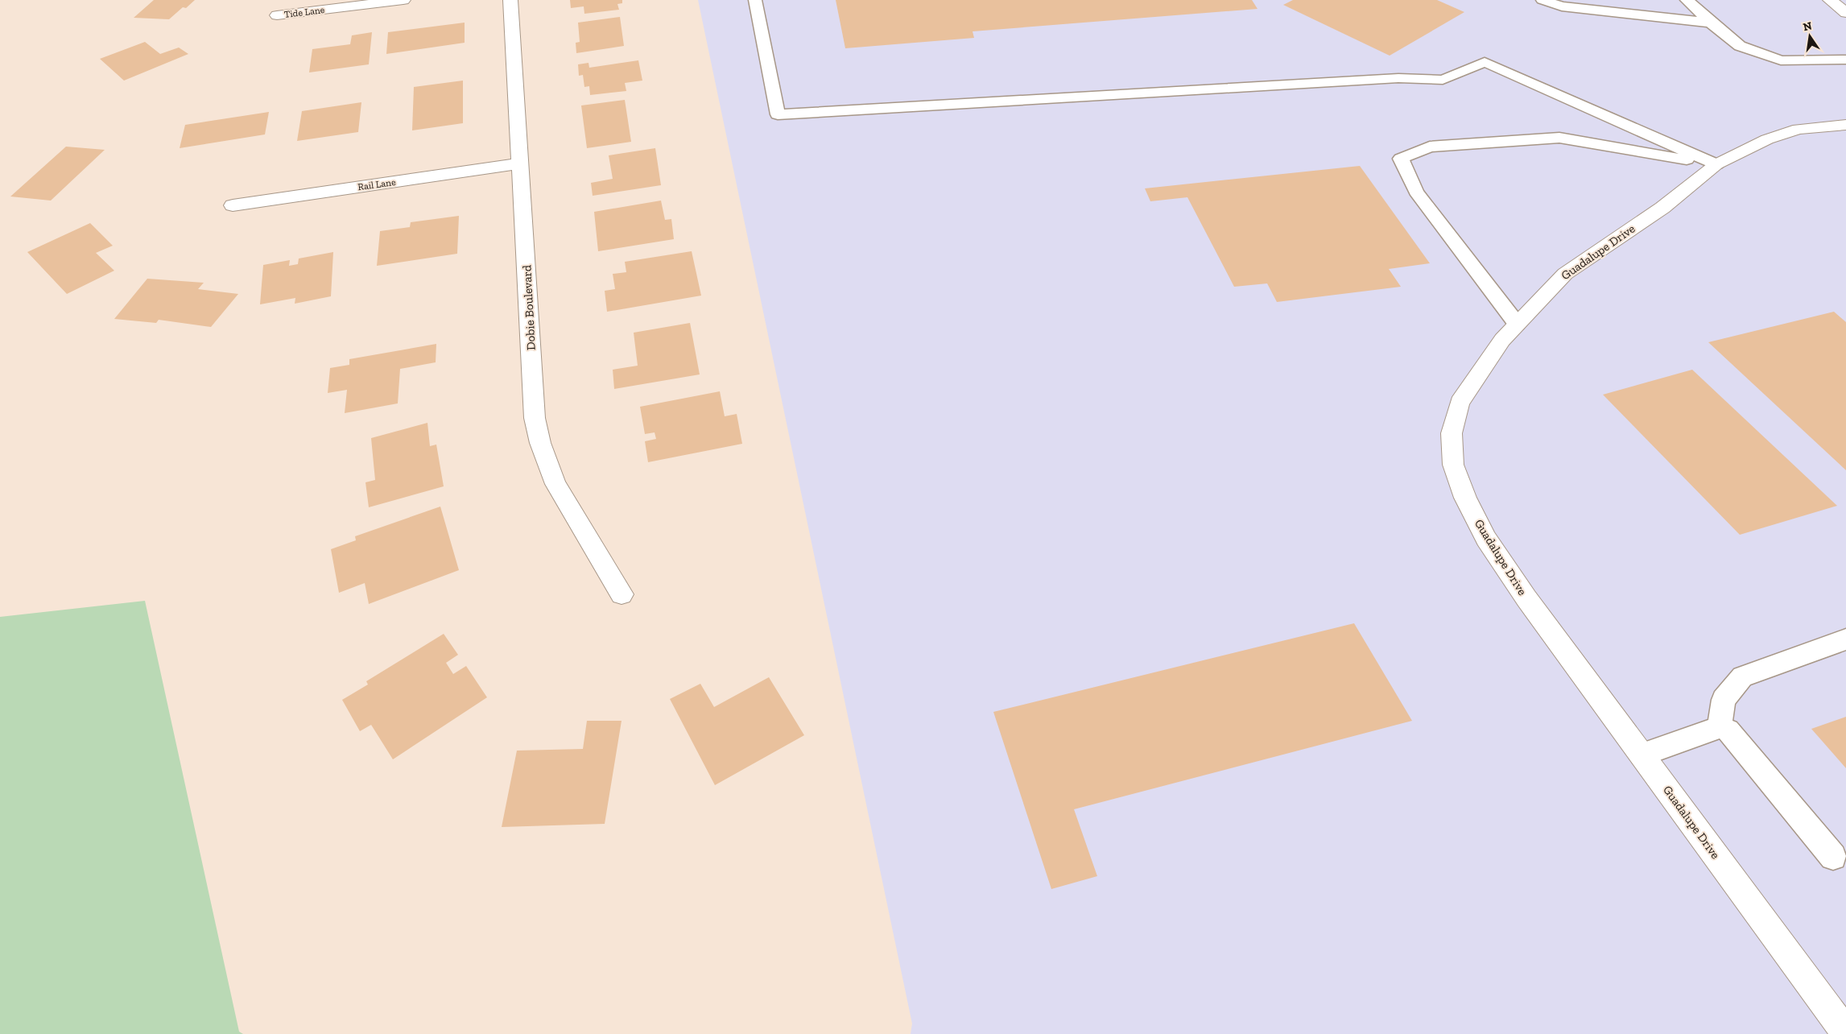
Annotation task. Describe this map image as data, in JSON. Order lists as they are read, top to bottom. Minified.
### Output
{"streets":{"street":["Tide Lane","Rail Lane","Guadalupe Drive","Dobie Boulevard"]},"crossings":[["Rail Lane","Dobie Boulevard"]],"north":"top"}
